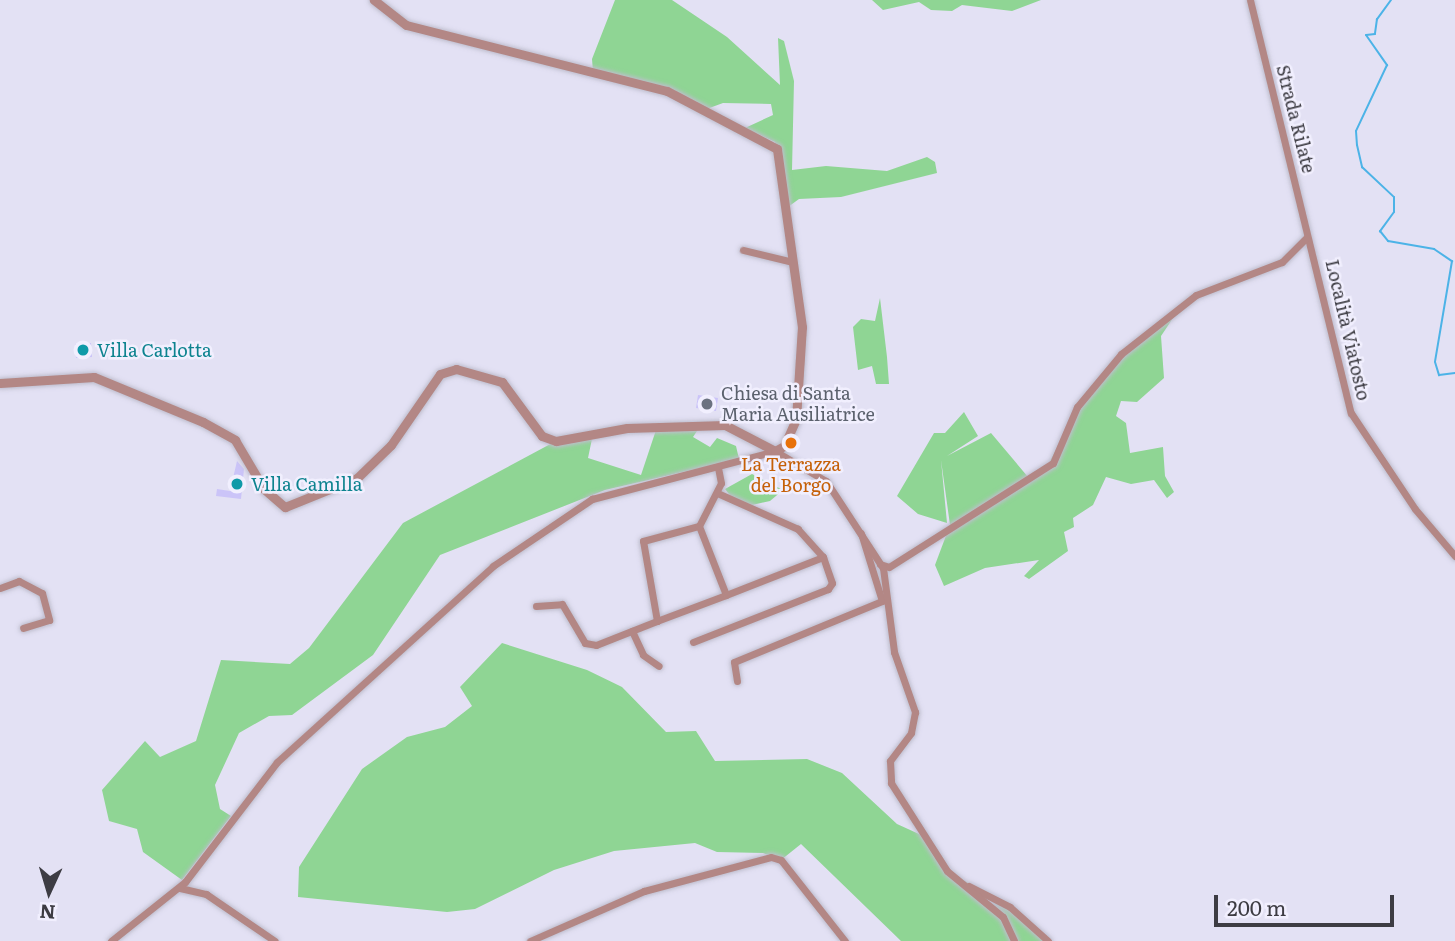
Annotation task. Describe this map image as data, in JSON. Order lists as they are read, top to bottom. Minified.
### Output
{"streets":{"street":["Strada Rilate","Località Viatosto"]},"crossings":[["Strada Rilate","Località Viatosto"]],"places":["Villa Carlotta","Chiesa di Santa Maria Ausiliatrice","La Terrazza del Borgo","Villa Camilla"],"scale_bar":"200 m","north":"bottom"}
